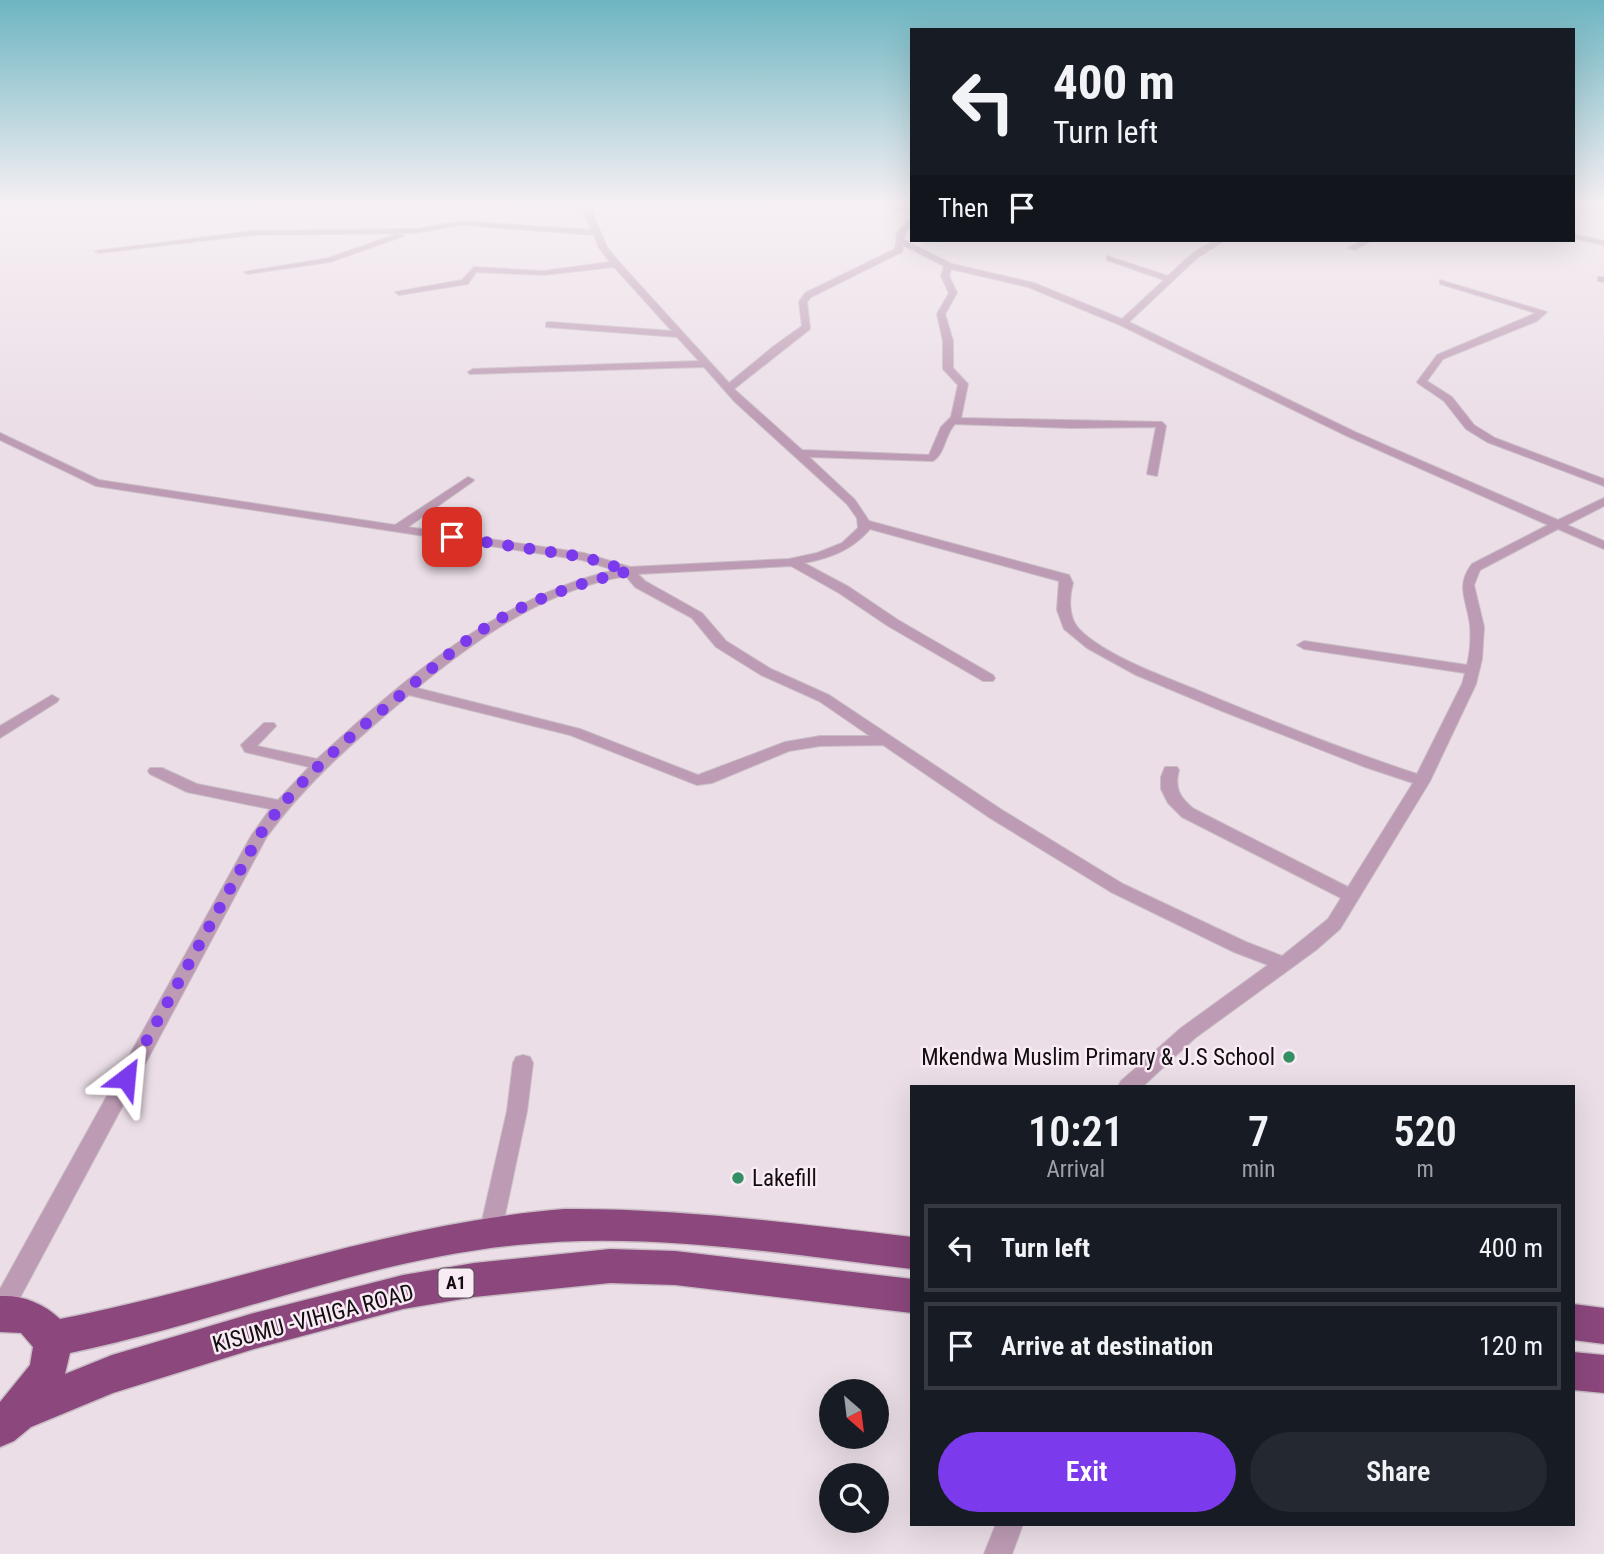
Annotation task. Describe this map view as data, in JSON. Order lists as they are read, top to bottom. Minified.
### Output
{"streets":{"highway":["A1","KISUMU -VIHIGA ROAD"]},"crossings":[["A1","KISUMU -VIHIGA ROAD"]],"places":["Mkendwa Muslim Primary & J.S School","Lakefill"],"north":"bottom right","page":{"turn":["400 m","Turn left"],"then":"Then","eta":["10:21","Arrival","7","min","520","m"],"list":[{"name":"Turn left","value":"400 m"},{"name":"Arrive at destination","value":"120 m"}],"buttons":["Exit","Share"]}}
